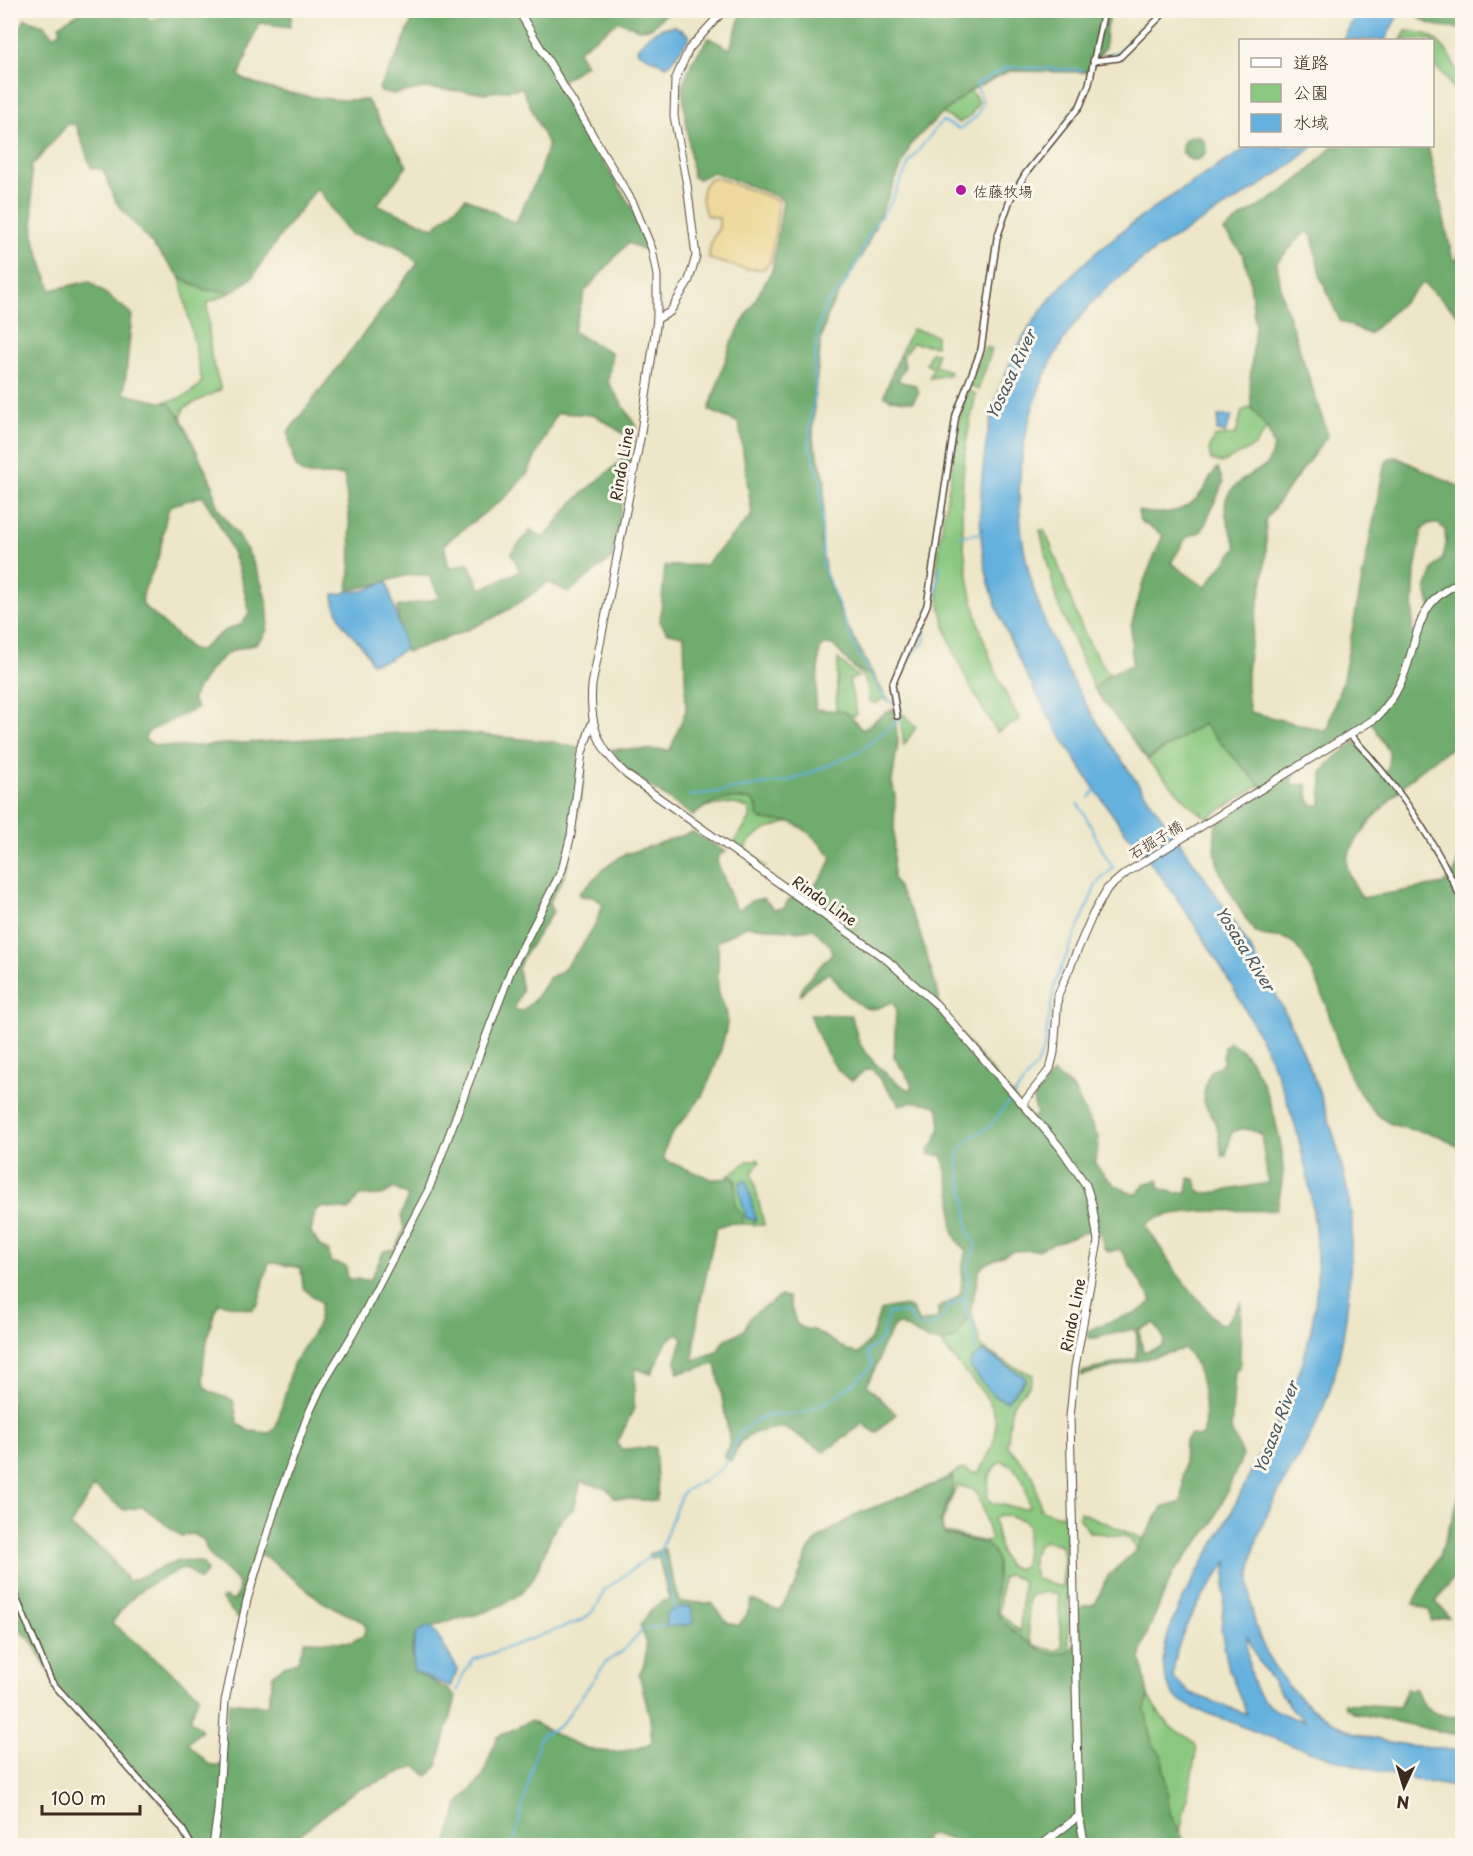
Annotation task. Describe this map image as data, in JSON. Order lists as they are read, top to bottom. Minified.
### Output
{"streets":{"street":["Rindo Line","石掘子橋"]},"crossings":[["Rindo Line","石掘子橋"]],"water":["Yosasa River"],"places":["佐藤牧場"],"legend":["道路","公園","水域"],"scale_bar":"100 m","north":"bottom"}
